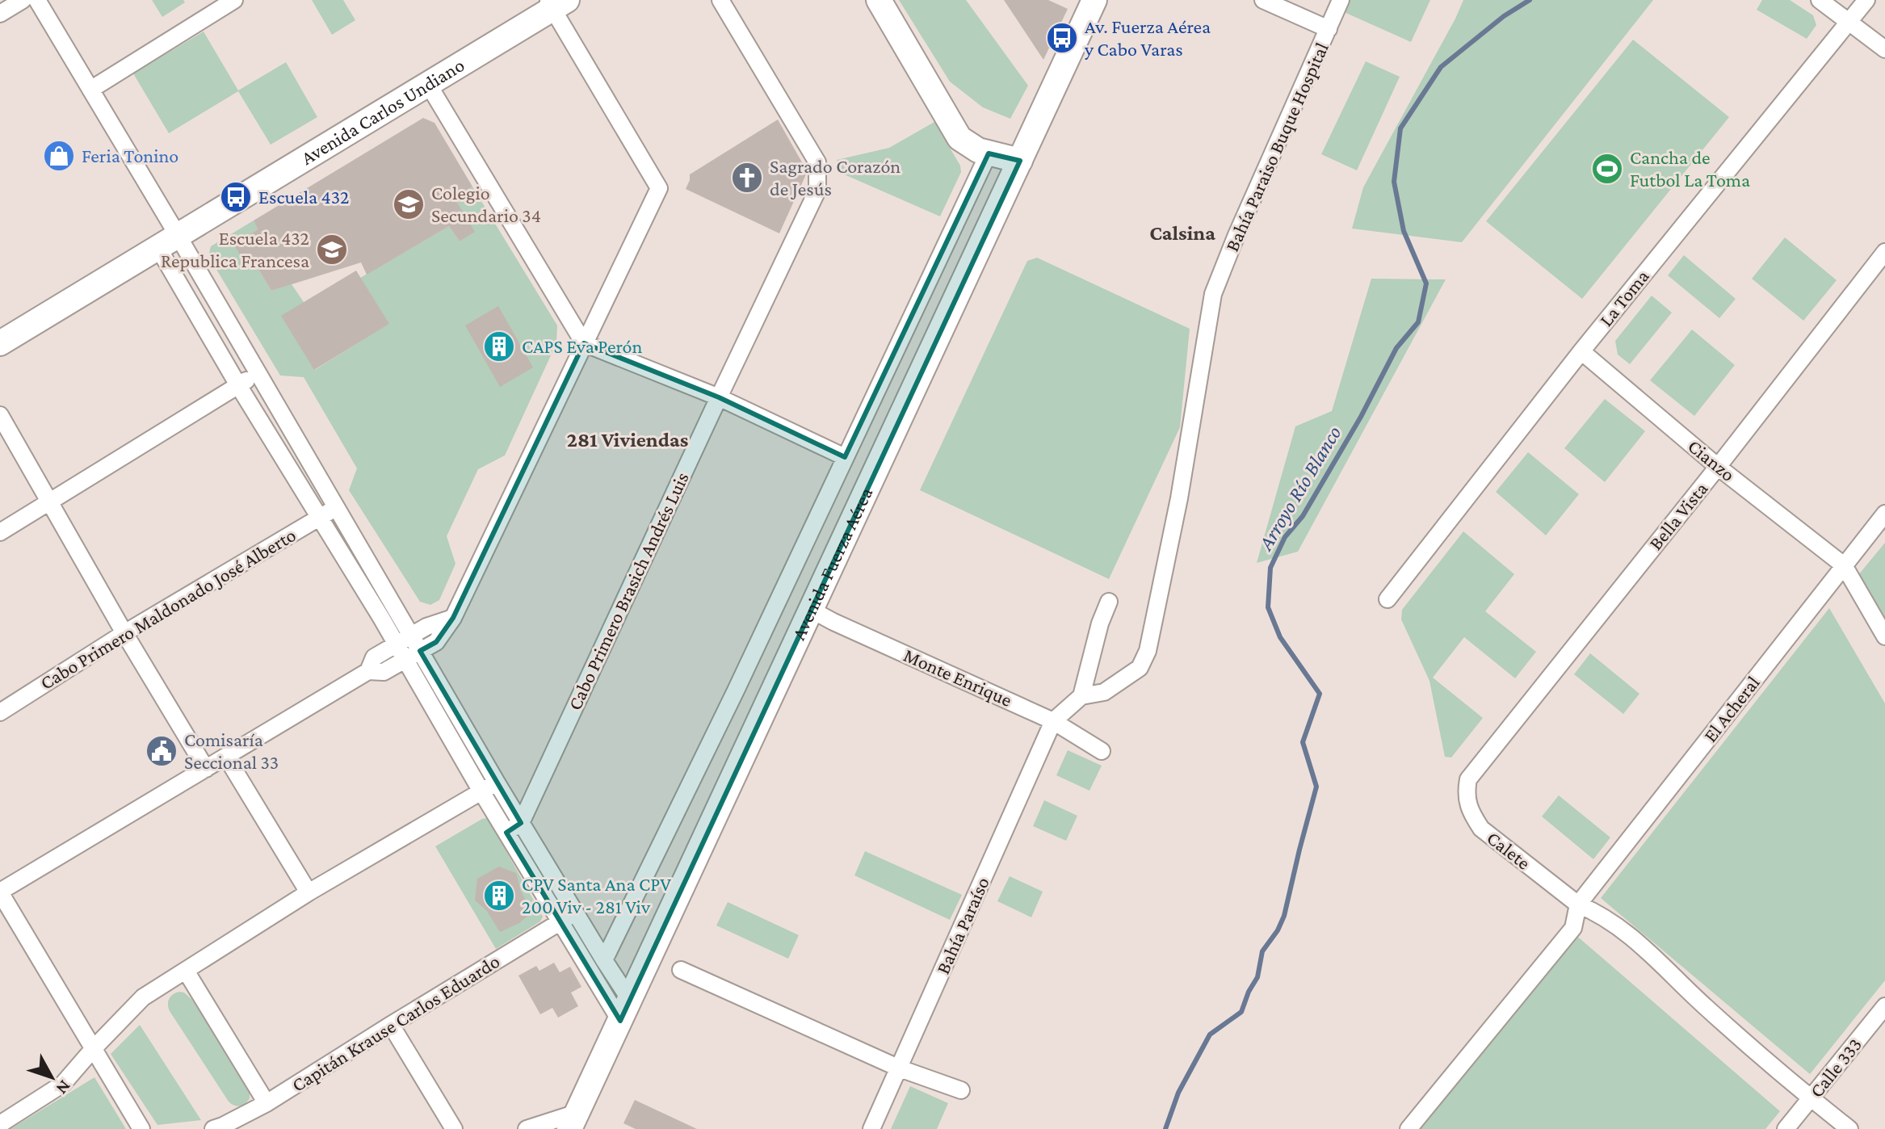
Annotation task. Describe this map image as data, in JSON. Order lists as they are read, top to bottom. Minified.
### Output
{"streets":{"main road":["Avenida Carlos Undiano","Avenida Fuerza Aérea"],"street":["Bahía Paraiso Buque Hospital","La Toma","Cianzo","Bella Vista","Cabo Primero Brasich Andrés Luis","Cabo Primero Maldonado José Alberto","Monte Enrique","El Acheral","Calete","Bahía Paraíso","Capitán Krause Carlos Eduardo","Calle 333"]},"crossings":[["La Toma","Cianzo"],["Cianzo","Bella Vista"],["Cianzo","El Acheral"],["Bella Vista","Calete"],["Avenida Fuerza Aérea","Monte Enrique"],["Monte Enrique","Bahía Paraíso"],["El Acheral","Calete"],["Calete","Calle 333"]],"districts":["Calsina","281 Viviendas"],"water":["Arroyo Río Blanco"],"places":{"bus stop":["Av. Fuerza Aérea y Cabo Varas","Escuela 432"],"shop":["Feria Tonino"],"sports":["Cancha de Futbol La Toma"],"church":["Sagrado Corazón de Jesús"],"school or university":["Colegio Secundario 34","Escuela 432 Republica Francesa"],"building":["CAPS Eva Perón","CPV Santa Ana CPV 200 Viv - 281 Viv"],"public building":["Comisaría Seccional 33"]},"north":"bottom right"}
